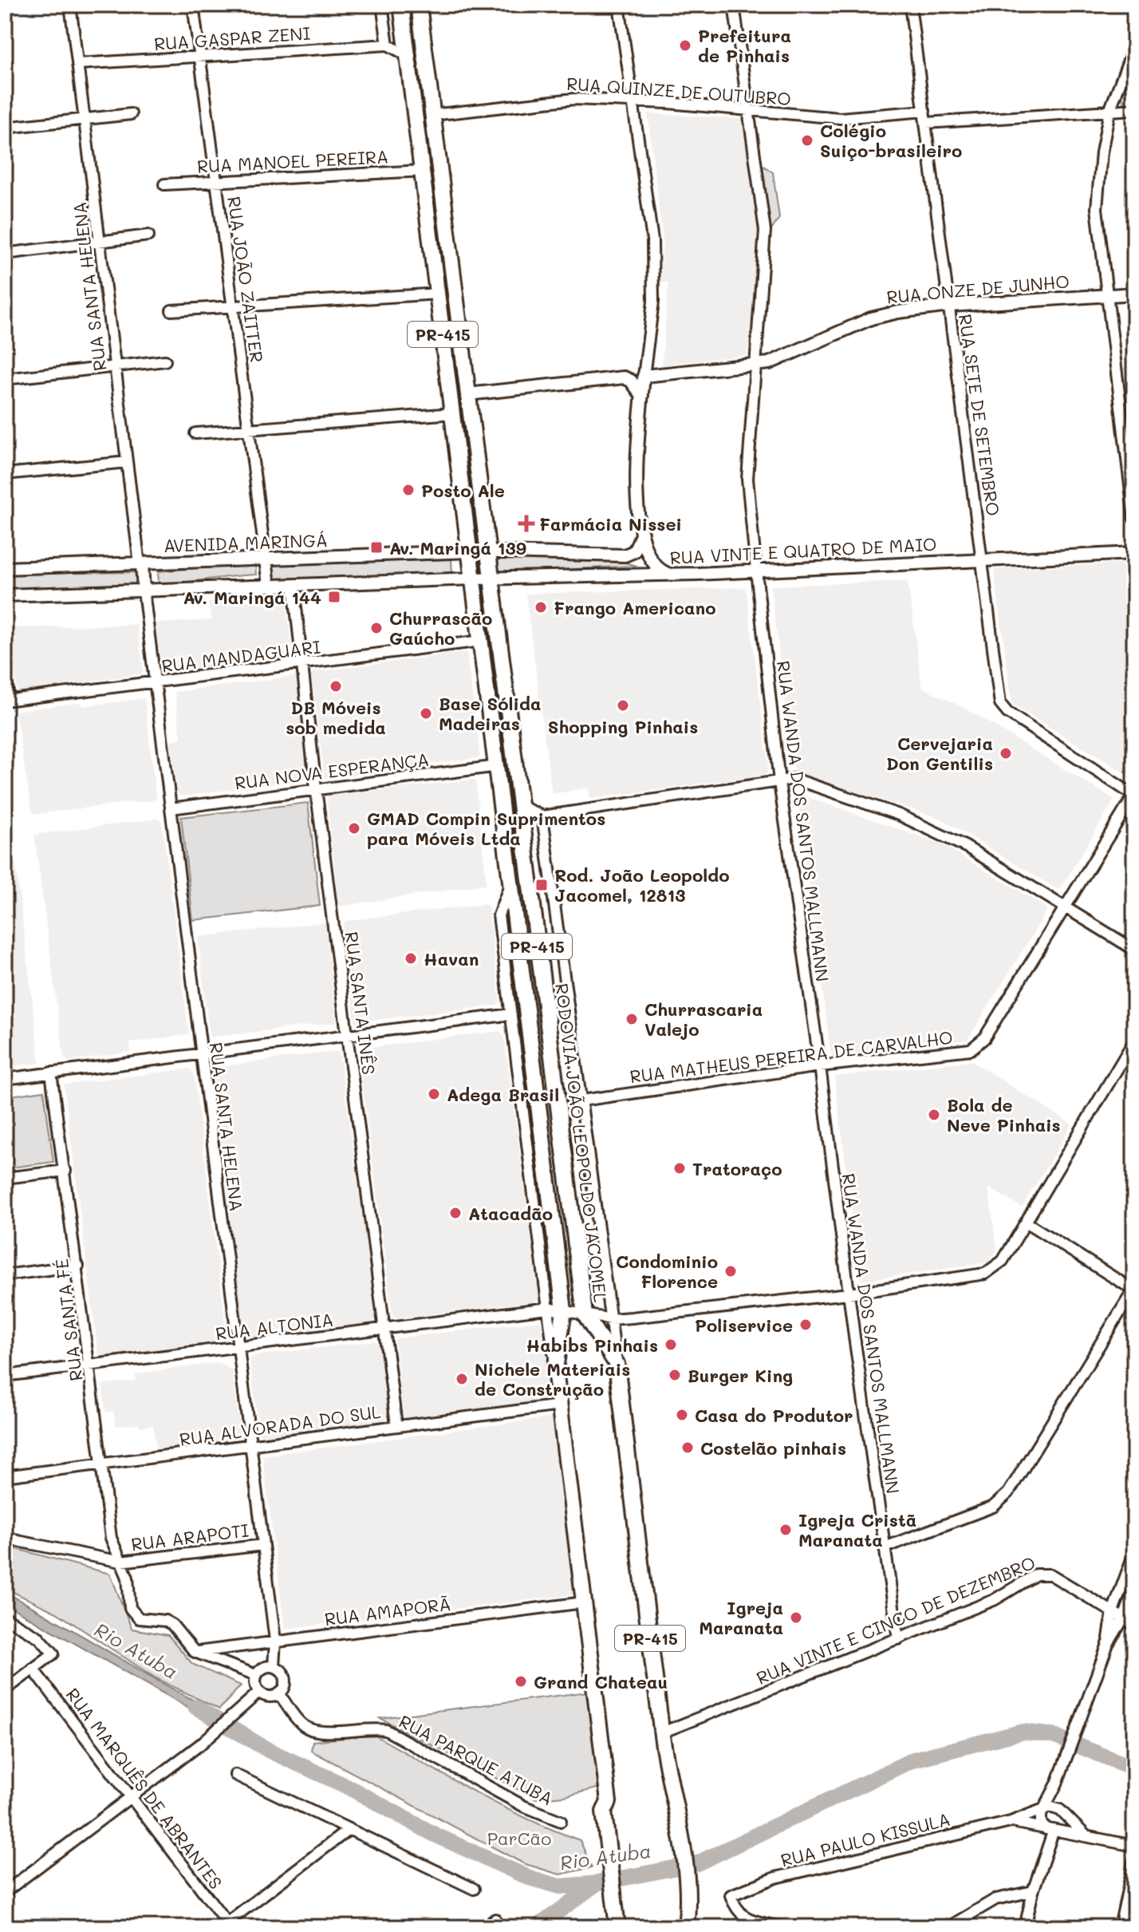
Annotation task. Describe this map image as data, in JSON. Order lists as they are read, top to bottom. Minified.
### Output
{"streets":{"highway":["PR-415","RODOVIA JOÃO LEOPOLDO JACOMEL"],"main road":["RUA ONZE DE JUNHO","AVENIDA MARINGÁ","RUA VINTE E QUATRO DE MAIO"],"street":["RUA GASPAR ZENI","RUA QUINZE DE OUTUBRO","RUA MANOEL PEREIRA","RUA JOÃO ZAITTER","RUA SANTA HELENA","RUA SETE DE SETEMBRO","RUA MANDAGUARI","RUA NOVA ESPERANÇA","RUA WANDA DOS SANTOS MALLMANN","RUA SANTA INÊS","RUA MATHEUS PEREIRA DE CARVALHO","RUA SANTA FÉ","RUA ALTONIA","RUA ALVORADA DO SUL","RUA ARAPOTI","RUA AMAPORÃ","RUA VINTE E CINCO DE DEZEMBRO","RUA PARQUE ATUBA","RUA MARQUÊS DE ABRANTES","RUA PAULO KISSULA"]},"crossings":[["RUA GASPAR ZENI","RUA JOÃO ZAITTER"],["RUA GASPAR ZENI","RUA SANTA HELENA"],["RUA QUINZE DE OUTUBRO","RUA SETE DE SETEMBRO"],["RUA QUINZE DE OUTUBRO","RUA WANDA DOS SANTOS MALLMANN"],["RUA QUINZE DE OUTUBRO","RODOVIA JOÃO LEOPOLDO JACOMEL"],["RUA MANOEL PEREIRA","RUA JOÃO ZAITTER"],["RUA MANOEL PEREIRA","PR-415"],["RUA JOÃO ZAITTER","AVENIDA MARINGÁ"],["RUA SANTA HELENA","AVENIDA MARINGÁ"],["RUA SANTA HELENA","RUA MANDAGUARI"],["RUA SANTA HELENA","RUA NOVA ESPERANÇA"],["RUA SANTA HELENA","RUA ALTONIA"],["RUA SANTA HELENA","RUA ALVORADA DO SUL"],["RUA SANTA HELENA","RUA ARAPOTI"],["RUA SANTA HELENA","RUA AMAPORÃ"],["RUA SANTA HELENA","RUA PARQUE ATUBA"],["RUA ONZE DE JUNHO","RUA SETE DE SETEMBRO"],["RUA ONZE DE JUNHO","RUA WANDA DOS SANTOS MALLMANN"],["PR-415","AVENIDA MARINGÁ"],["PR-415","RUA VINTE E QUATRO DE MAIO"],["PR-415","RUA MANDAGUARI"],["PR-415","RUA NOVA ESPERANÇA"],["PR-415","RUA ALTONIA"],["RUA SETE DE SETEMBRO","RUA VINTE E QUATRO DE MAIO"],["RUA SETE DE SETEMBRO","RUA MATHEUS PEREIRA DE CARVALHO"],["AVENIDA MARINGÁ","RODOVIA JOÃO LEOPOLDO JACOMEL"],["RUA VINTE E QUATRO DE MAIO","RUA WANDA DOS SANTOS MALLMANN"],["RUA VINTE E QUATRO DE MAIO","RODOVIA JOÃO LEOPOLDO JACOMEL"],["RUA MANDAGUARI","RUA SANTA INÊS"],["RUA NOVA ESPERANÇA","RUA SANTA INÊS"],["RUA WANDA DOS SANTOS MALLMANN","RUA MATHEUS PEREIRA DE CARVALHO"],["RUA WANDA DOS SANTOS MALLMANN","RUA ALTONIA"],["RUA WANDA DOS SANTOS MALLMANN","RUA VINTE E CINCO DE DEZEMBRO"],["RUA SANTA INÊS","RUA ALTONIA"],["RUA SANTA INÊS","RUA ALVORADA DO SUL"],["RUA MATHEUS PEREIRA DE CARVALHO","RODOVIA JOÃO LEOPOLDO JACOMEL"],["RODOVIA JOÃO LEOPOLDO JACOMEL","RUA ALTONIA"],["RODOVIA JOÃO LEOPOLDO JACOMEL","RUA VINTE E CINCO DE DEZEMBRO"],["RUA SANTA FÉ","RUA ALTONIA"],["RUA SANTA FÉ","RUA ALVORADA DO SUL"],["RUA SANTA FÉ","RUA ARAPOTI"]],"water":["Rio Atuba"],"parks":["ParCão"],"places":{"other":["Prefeitura de Pìnhais","Colégio Suiço-brasileiro","Posto Ale","Frango Americano","Churrascão Gaúcho","DB Móveis sob medida","Shopping Pinhais","Base Sólida Madeiras","Cervejaria Don Gentilis","GMAD Compin Suprimentos para Móveis Ltda","Havan","Churrascaria Valejo","Adega Brasil","Bola de Neve Pinhais","Tratoraço","Atacadão","Condominio Florence","Poliservice","Habibs Pinhais","Burger King","Nichele Materiais de Construção","Casa do Produtor","Costelão pinhais","Igreja Cristã Maranata","Igreja Maranata","Grand Chateau"],"health":["Farmácia Nissei"],"transit":["Av. Maringá 139","Av. Maringá 144","Rod. João Leopoldo Jacomel, 12813"]}}
